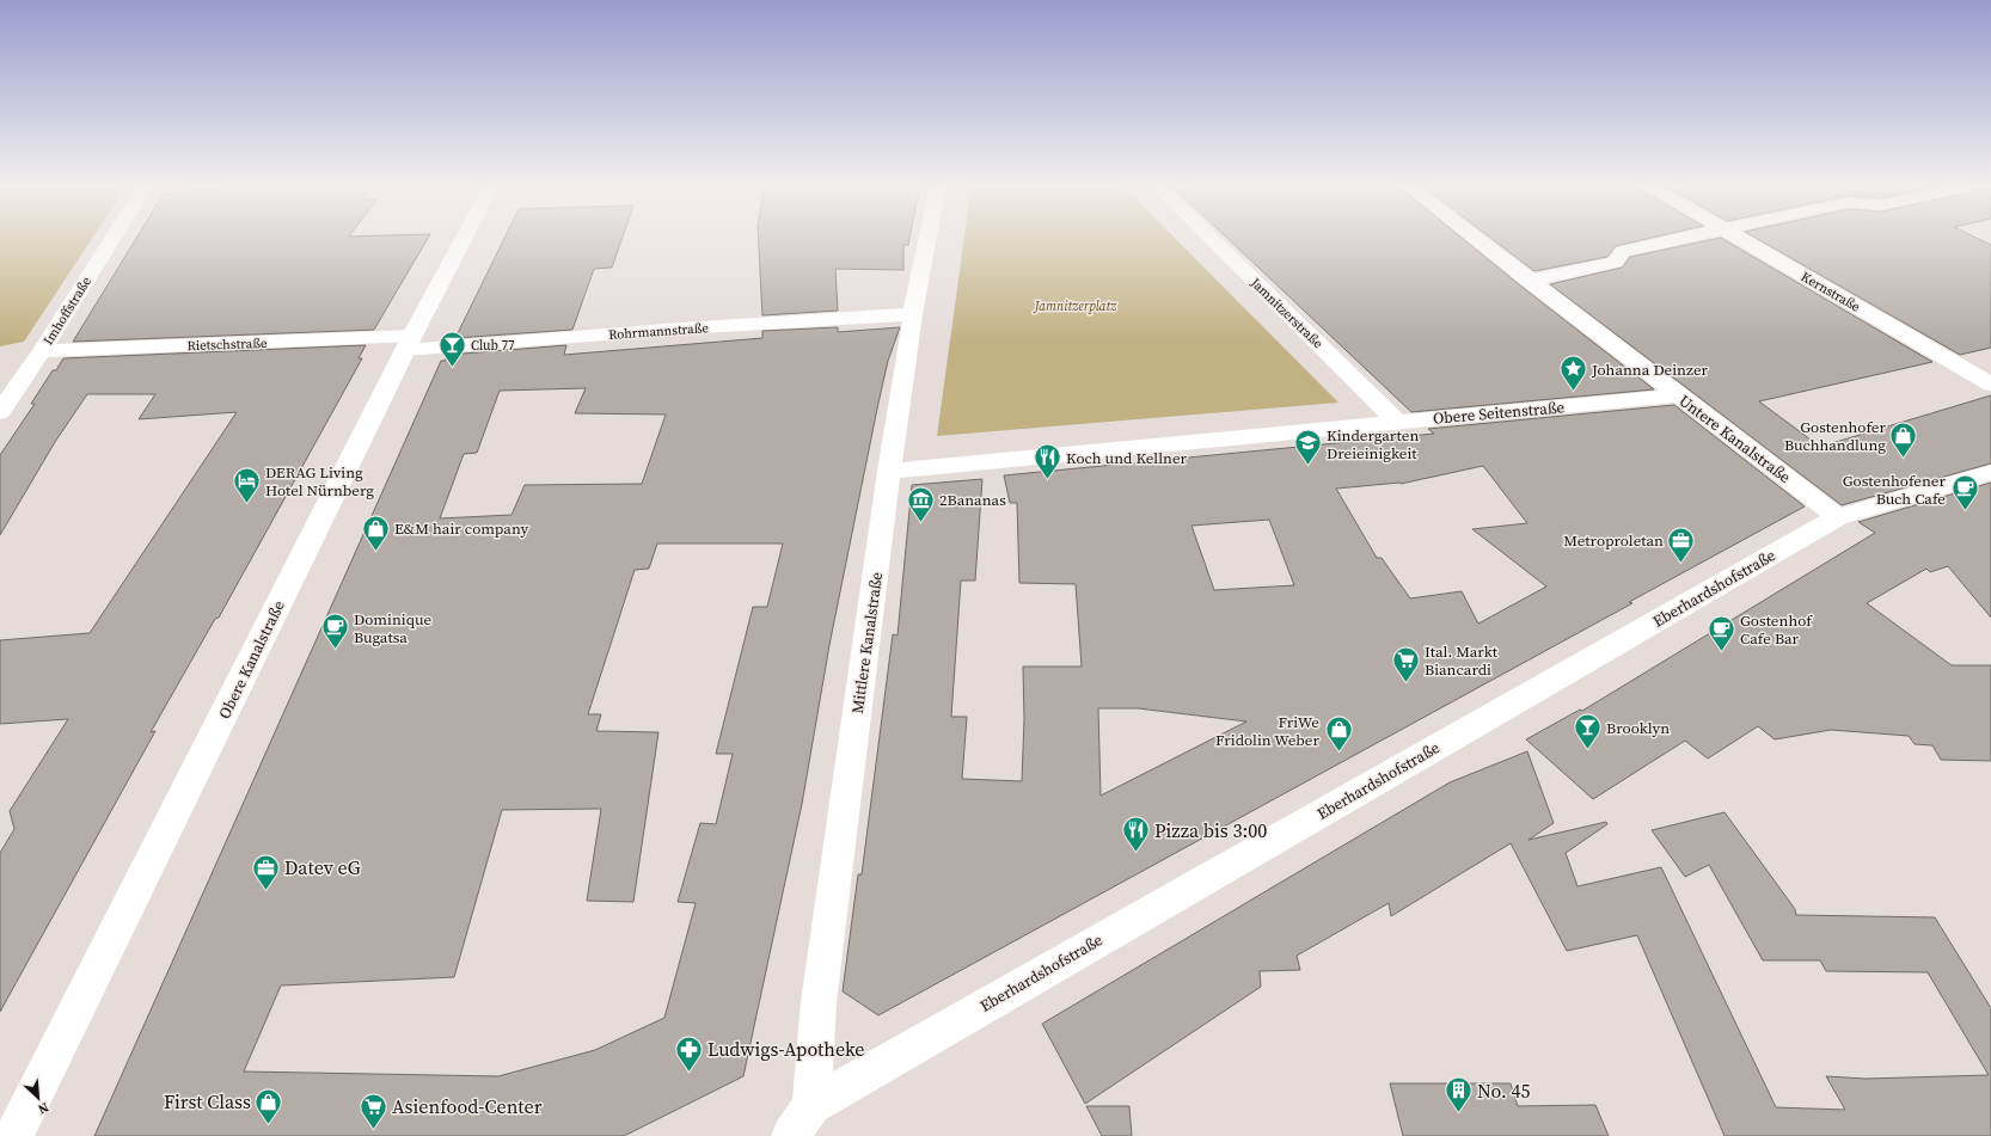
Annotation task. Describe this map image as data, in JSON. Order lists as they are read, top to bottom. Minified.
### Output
{"streets":{"street":["Kernstraße","Imhoffstraße","Jamnitzerstraße","Rohrmannstraße","Rietschstraße","Obere Seitenstraße","Untere Kanalstraße","Eberhardshofstraße","Mittlere Kanalstraße","Obere Kanalstraße"]},"crossings":[["Imhoffstraße","Rietschstraße"],["Jamnitzerstraße","Obere Seitenstraße"],["Rohrmannstraße","Rietschstraße"],["Rohrmannstraße","Mittlere Kanalstraße"],["Rohrmannstraße","Obere Kanalstraße"],["Rietschstraße","Obere Kanalstraße"],["Obere Seitenstraße","Untere Kanalstraße"],["Obere Seitenstraße","Mittlere Kanalstraße"],["Untere Kanalstraße","Eberhardshofstraße"],["Eberhardshofstraße","Mittlere Kanalstraße"]],"parks":["Jamnitzerplatz"],"places":{"bar":["Club 77","Brooklyn"],"place":["Johanna Deinzer"],"shop":["Gostenhofer Buchhandlung","E&M hair company","FriWe Fridolin Weber","First Class"],"school or university":["Kindergarten Dreieinigkeit"],"restaurant":["Koch und Kellner","Pizza bis 3:00"],"hotel":["DERAG Living Hotel Nürnberg"],"cafe":["Gostenhofener Buch Cafe","Dominique Bugatsa","Gostenhof Cafe Bar"],"museum":["2Bananas"],"office":["Metroproletan","Datev eG"],"supermarket":["Ital. Markt Biancardi","Asienfood-Center"],"pharmacy":["Ludwigs-Apotheke"],"building":["No. 45"]},"north":"bottom right"}
